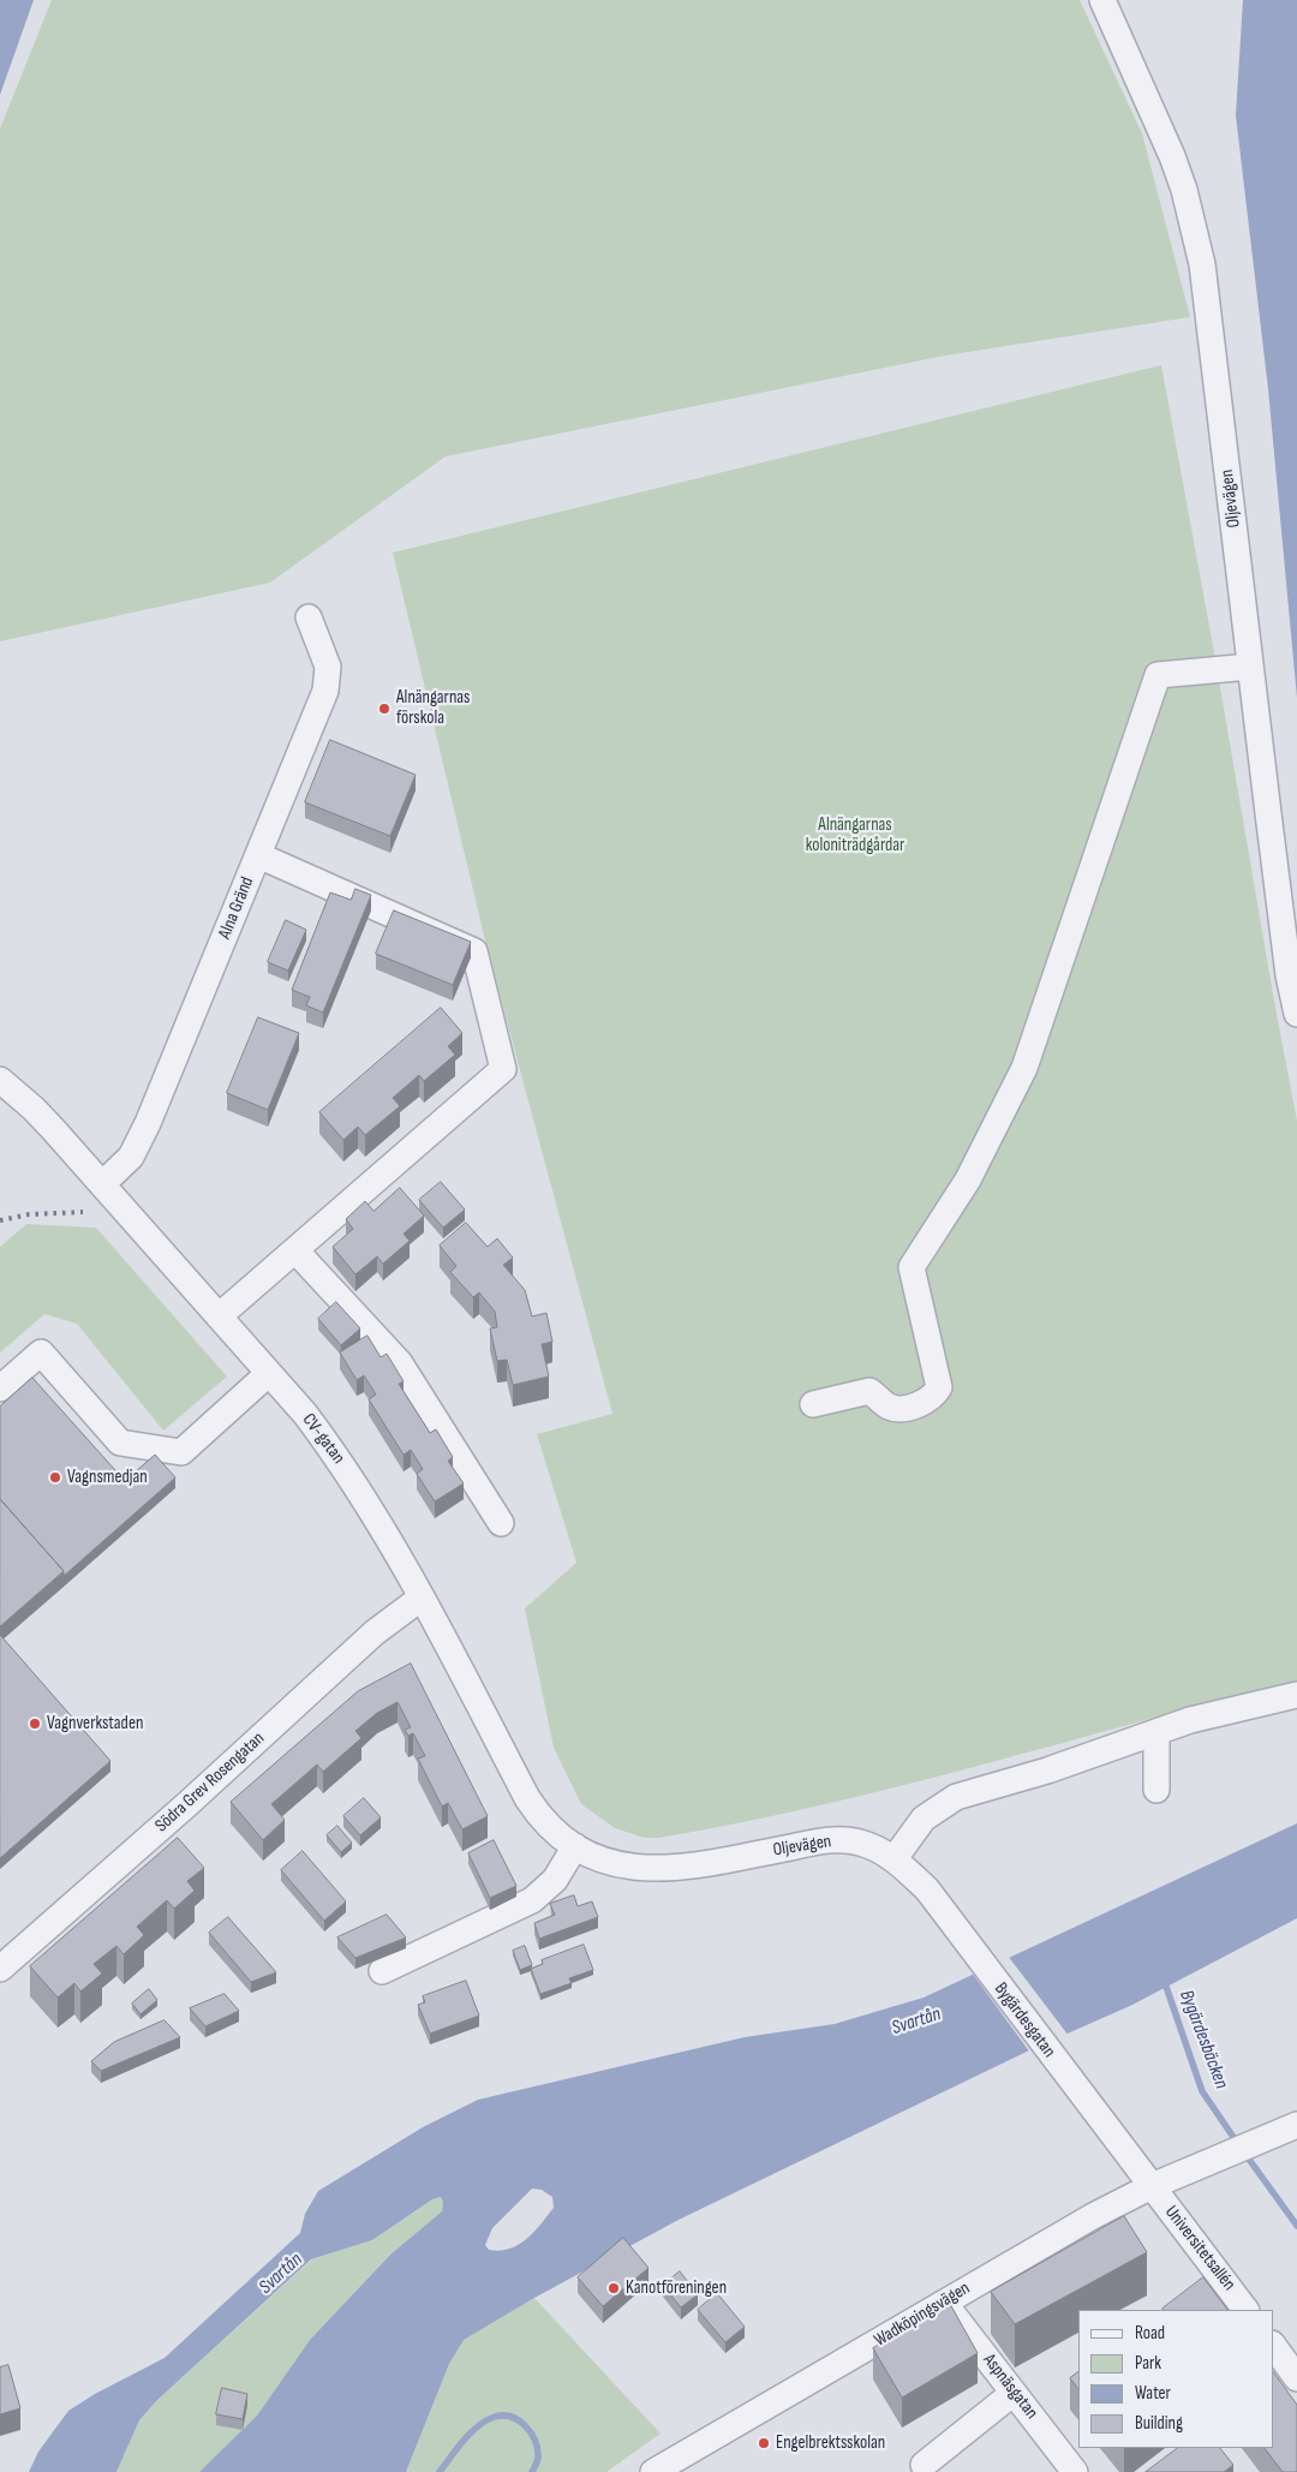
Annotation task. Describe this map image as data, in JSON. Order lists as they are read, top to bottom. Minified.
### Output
{"streets":{"street":["Oljevägen","Alna Gränd","CV-gatan","Södra Grev Rosengatan","Bygärdesgatan","Universitetsallén","Wadköpingsvägen","Aspnäsgatan"]},"crossings":[["Oljevägen","CV-gatan"],["Oljevägen","Bygärdesgatan"],["Alna Gränd","CV-gatan"],["CV-gatan","Södra Grev Rosengatan"],["Bygärdesgatan","Universitetsallén"],["Bygärdesgatan","Wadköpingsvägen"],["Universitetsallén","Wadköpingsvägen"],["Wadköpingsvägen","Aspnäsgatan"]],"water":["Svartån","Bygärdesbäcken"],"parks":["Alnängarnas koloniträdgårdar"],"places":["Alnängarnas förskola","Vagnsmedjan","Vagnverkstaden","Kanotföreningen","Engelbrektsskolan"],"legend":["Road","Park","Water","Building"]}
